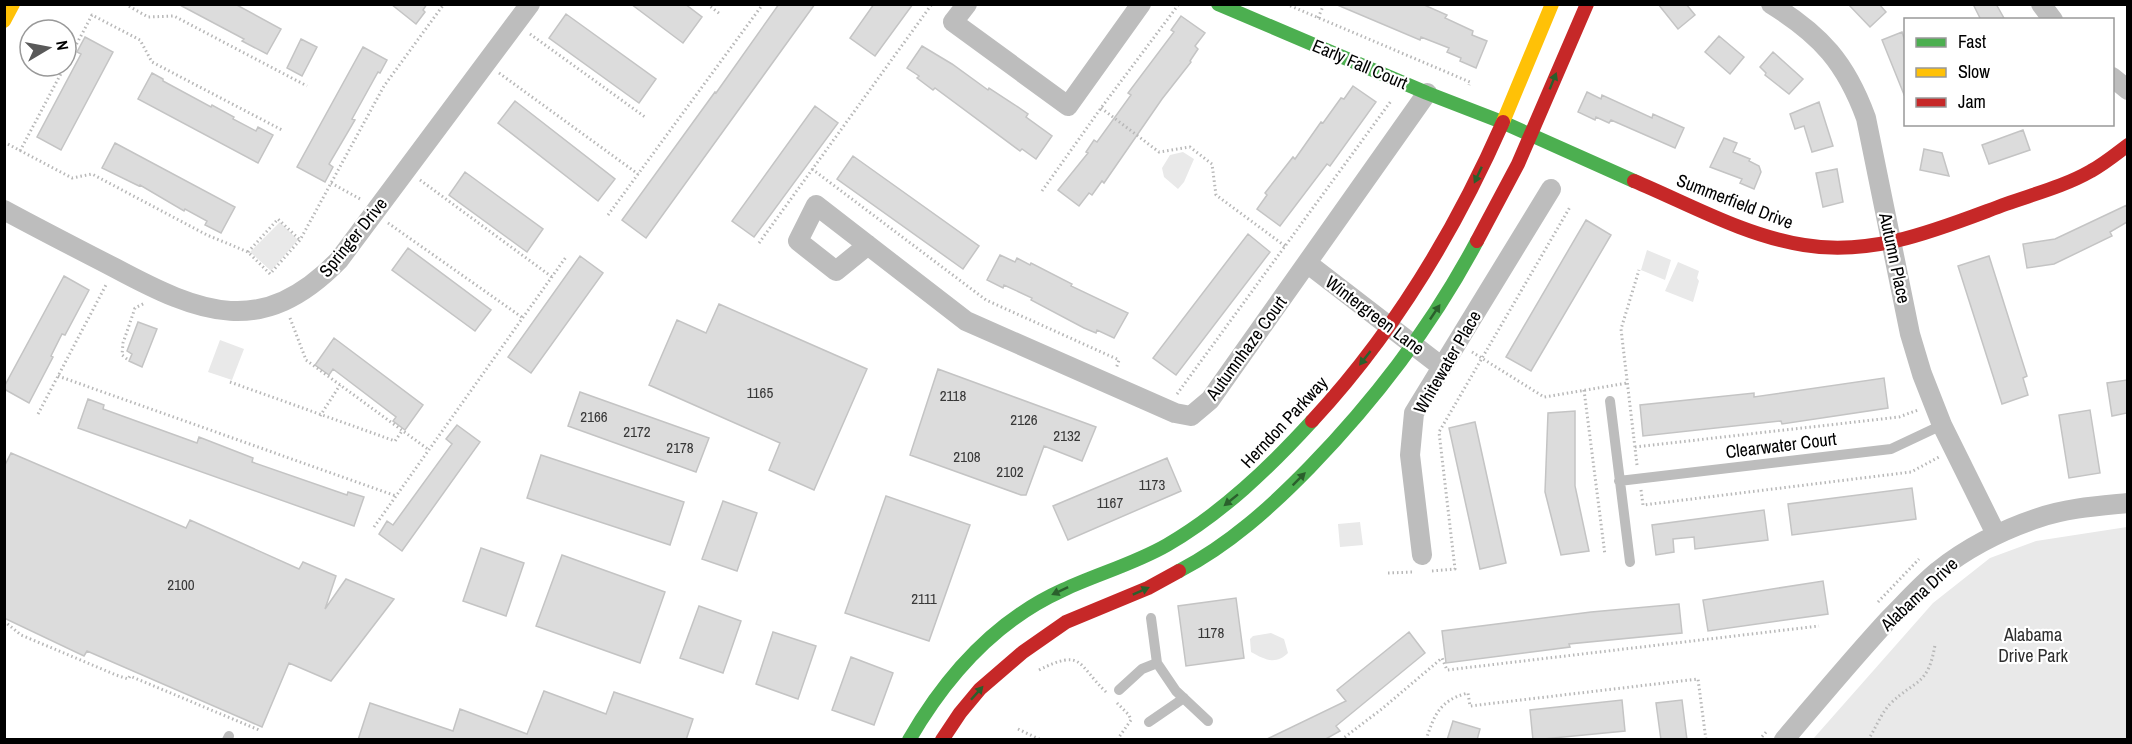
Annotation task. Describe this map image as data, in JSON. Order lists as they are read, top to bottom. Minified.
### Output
{"streets":{"main road":["Early Fall Court","Summerfield Drive","Herndon Parkway"],"street":["Springer Drive","Autumn Place","Wintergreen Lane","Autumnhaze Court","Whitewater Place","Alabama Drive"],"lane":["Clearwater Court"]},"crossings":[["Early Fall Court","Summerfield Drive"],["Early Fall Court","Autumnhaze Court"],["Early Fall Court","Herndon Parkway"],["Summerfield Drive","Autumn Place"],["Summerfield Drive","Herndon Parkway"],["Autumn Place","Clearwater Court"],["Autumn Place","Alabama Drive"],["Wintergreen Lane","Autumnhaze Court"],["Wintergreen Lane","Whitewater Place"],["Wintergreen Lane","Herndon Parkway"]],"parks":["Alabama Drive Park"],"house_numbers":["1165","2118","2166","2126","2172","2132","2178","2108","2102","1173","1167","2100","2111","1178"],"legend":["Fast","Slow","Jam"],"north":"right"}
